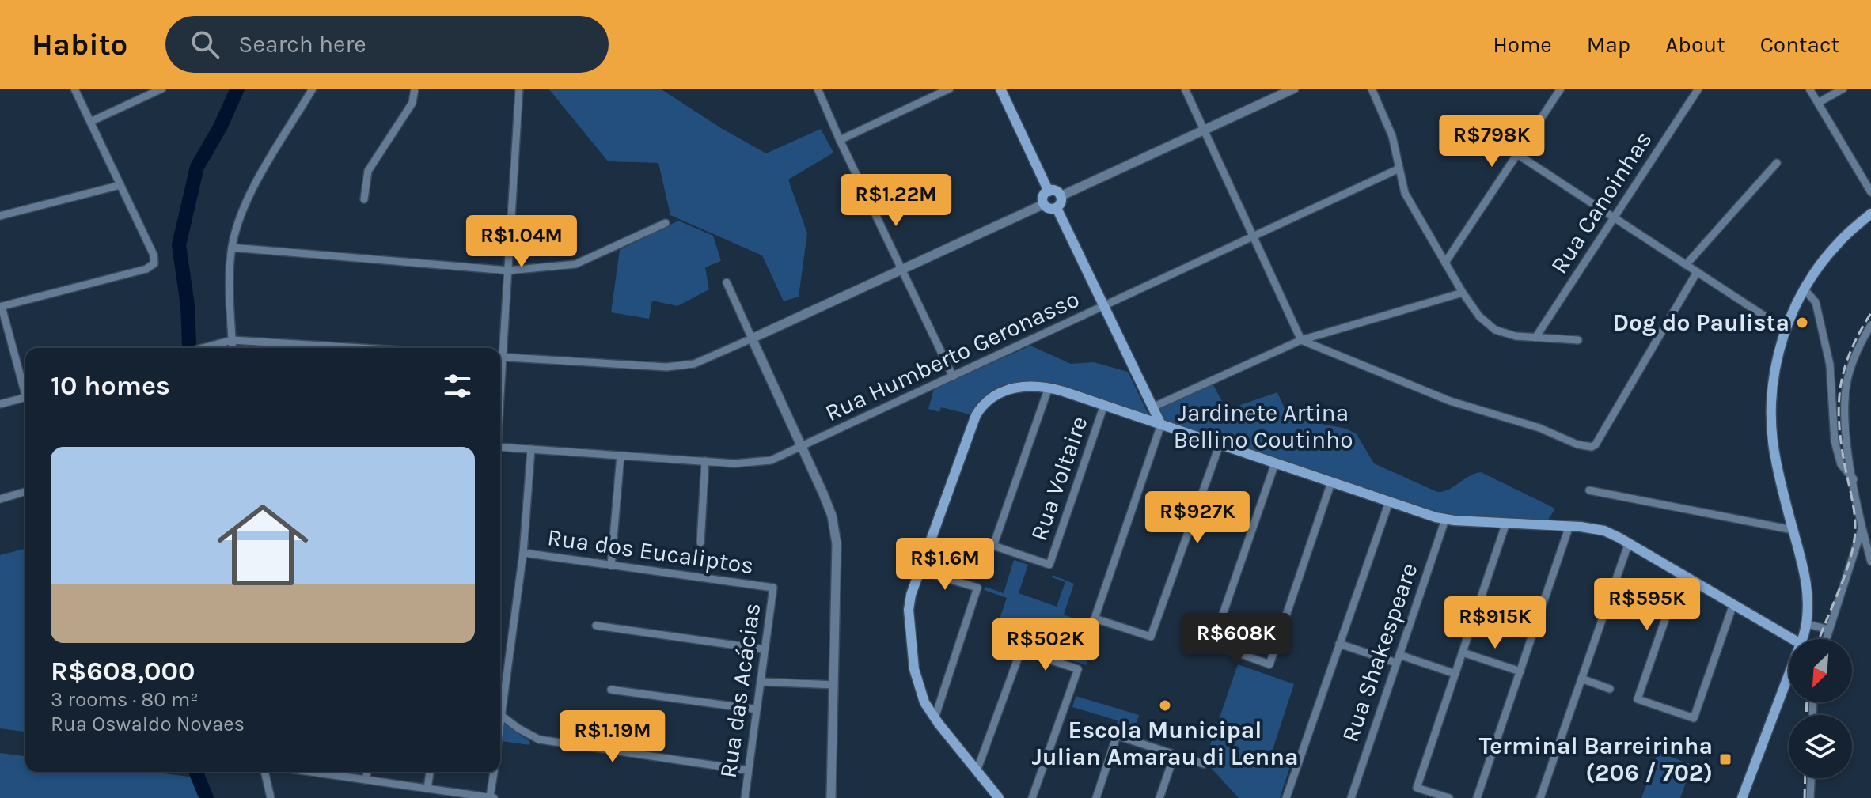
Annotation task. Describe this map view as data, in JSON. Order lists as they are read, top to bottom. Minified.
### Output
{"streets":{"street":["Rua Canoinhas","Rua Humberto Geronasso","Rua Voltaire","Rua dos Eucaliptos","Rua Shakespeare","Rua das Acácias"]},"crossings":[["Rua dos Eucaliptos","Rua das Acácias"]],"parks":["Jardinete Artina Bellino Coutinho"],"places":{"other":["Dog do Paulista","Escola Municipal Julian Amarau di Lenna"],"transit":["Terminal Barreirinha (206 / 702)"]},"north":"bottom left","page":{"header":"Habito","search":"Search here","nav":["Home","Map","About","Contact"],"price":["R$798K","R$1.22M","R$1.04M","R$927K","R$1.6M","R$595K","R$915K","R$608K","R$502K","R$1.19M"],"heading":"10 homes","list":[{"name":"R$608,000","note":"3 rooms · 80 m² · Rua Oswaldo Novaes"}]}}
